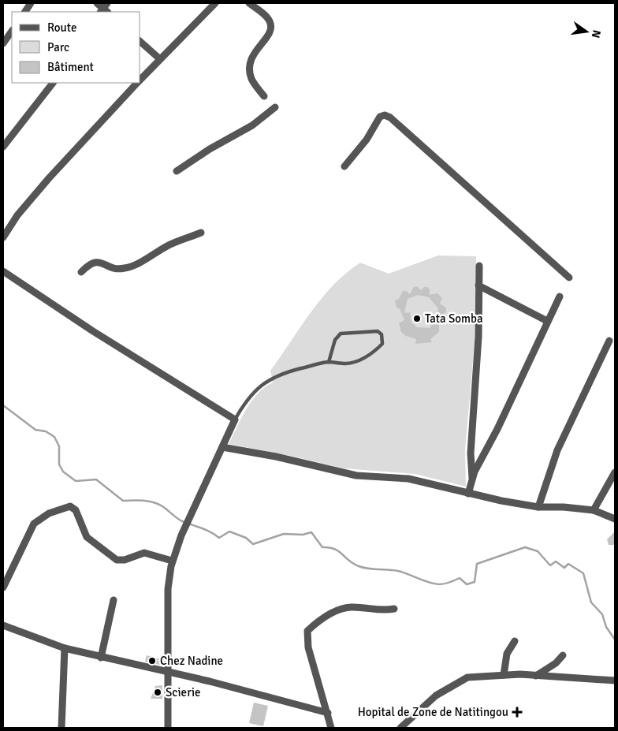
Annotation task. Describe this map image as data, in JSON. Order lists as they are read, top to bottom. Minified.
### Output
{"places":{"other":["Tata Somba","Chez Nadine","Scierie"],"health":["Hopital de Zone de Natitingou"]},"legend":["Route","Parc","Bâtiment"],"north":"right"}
